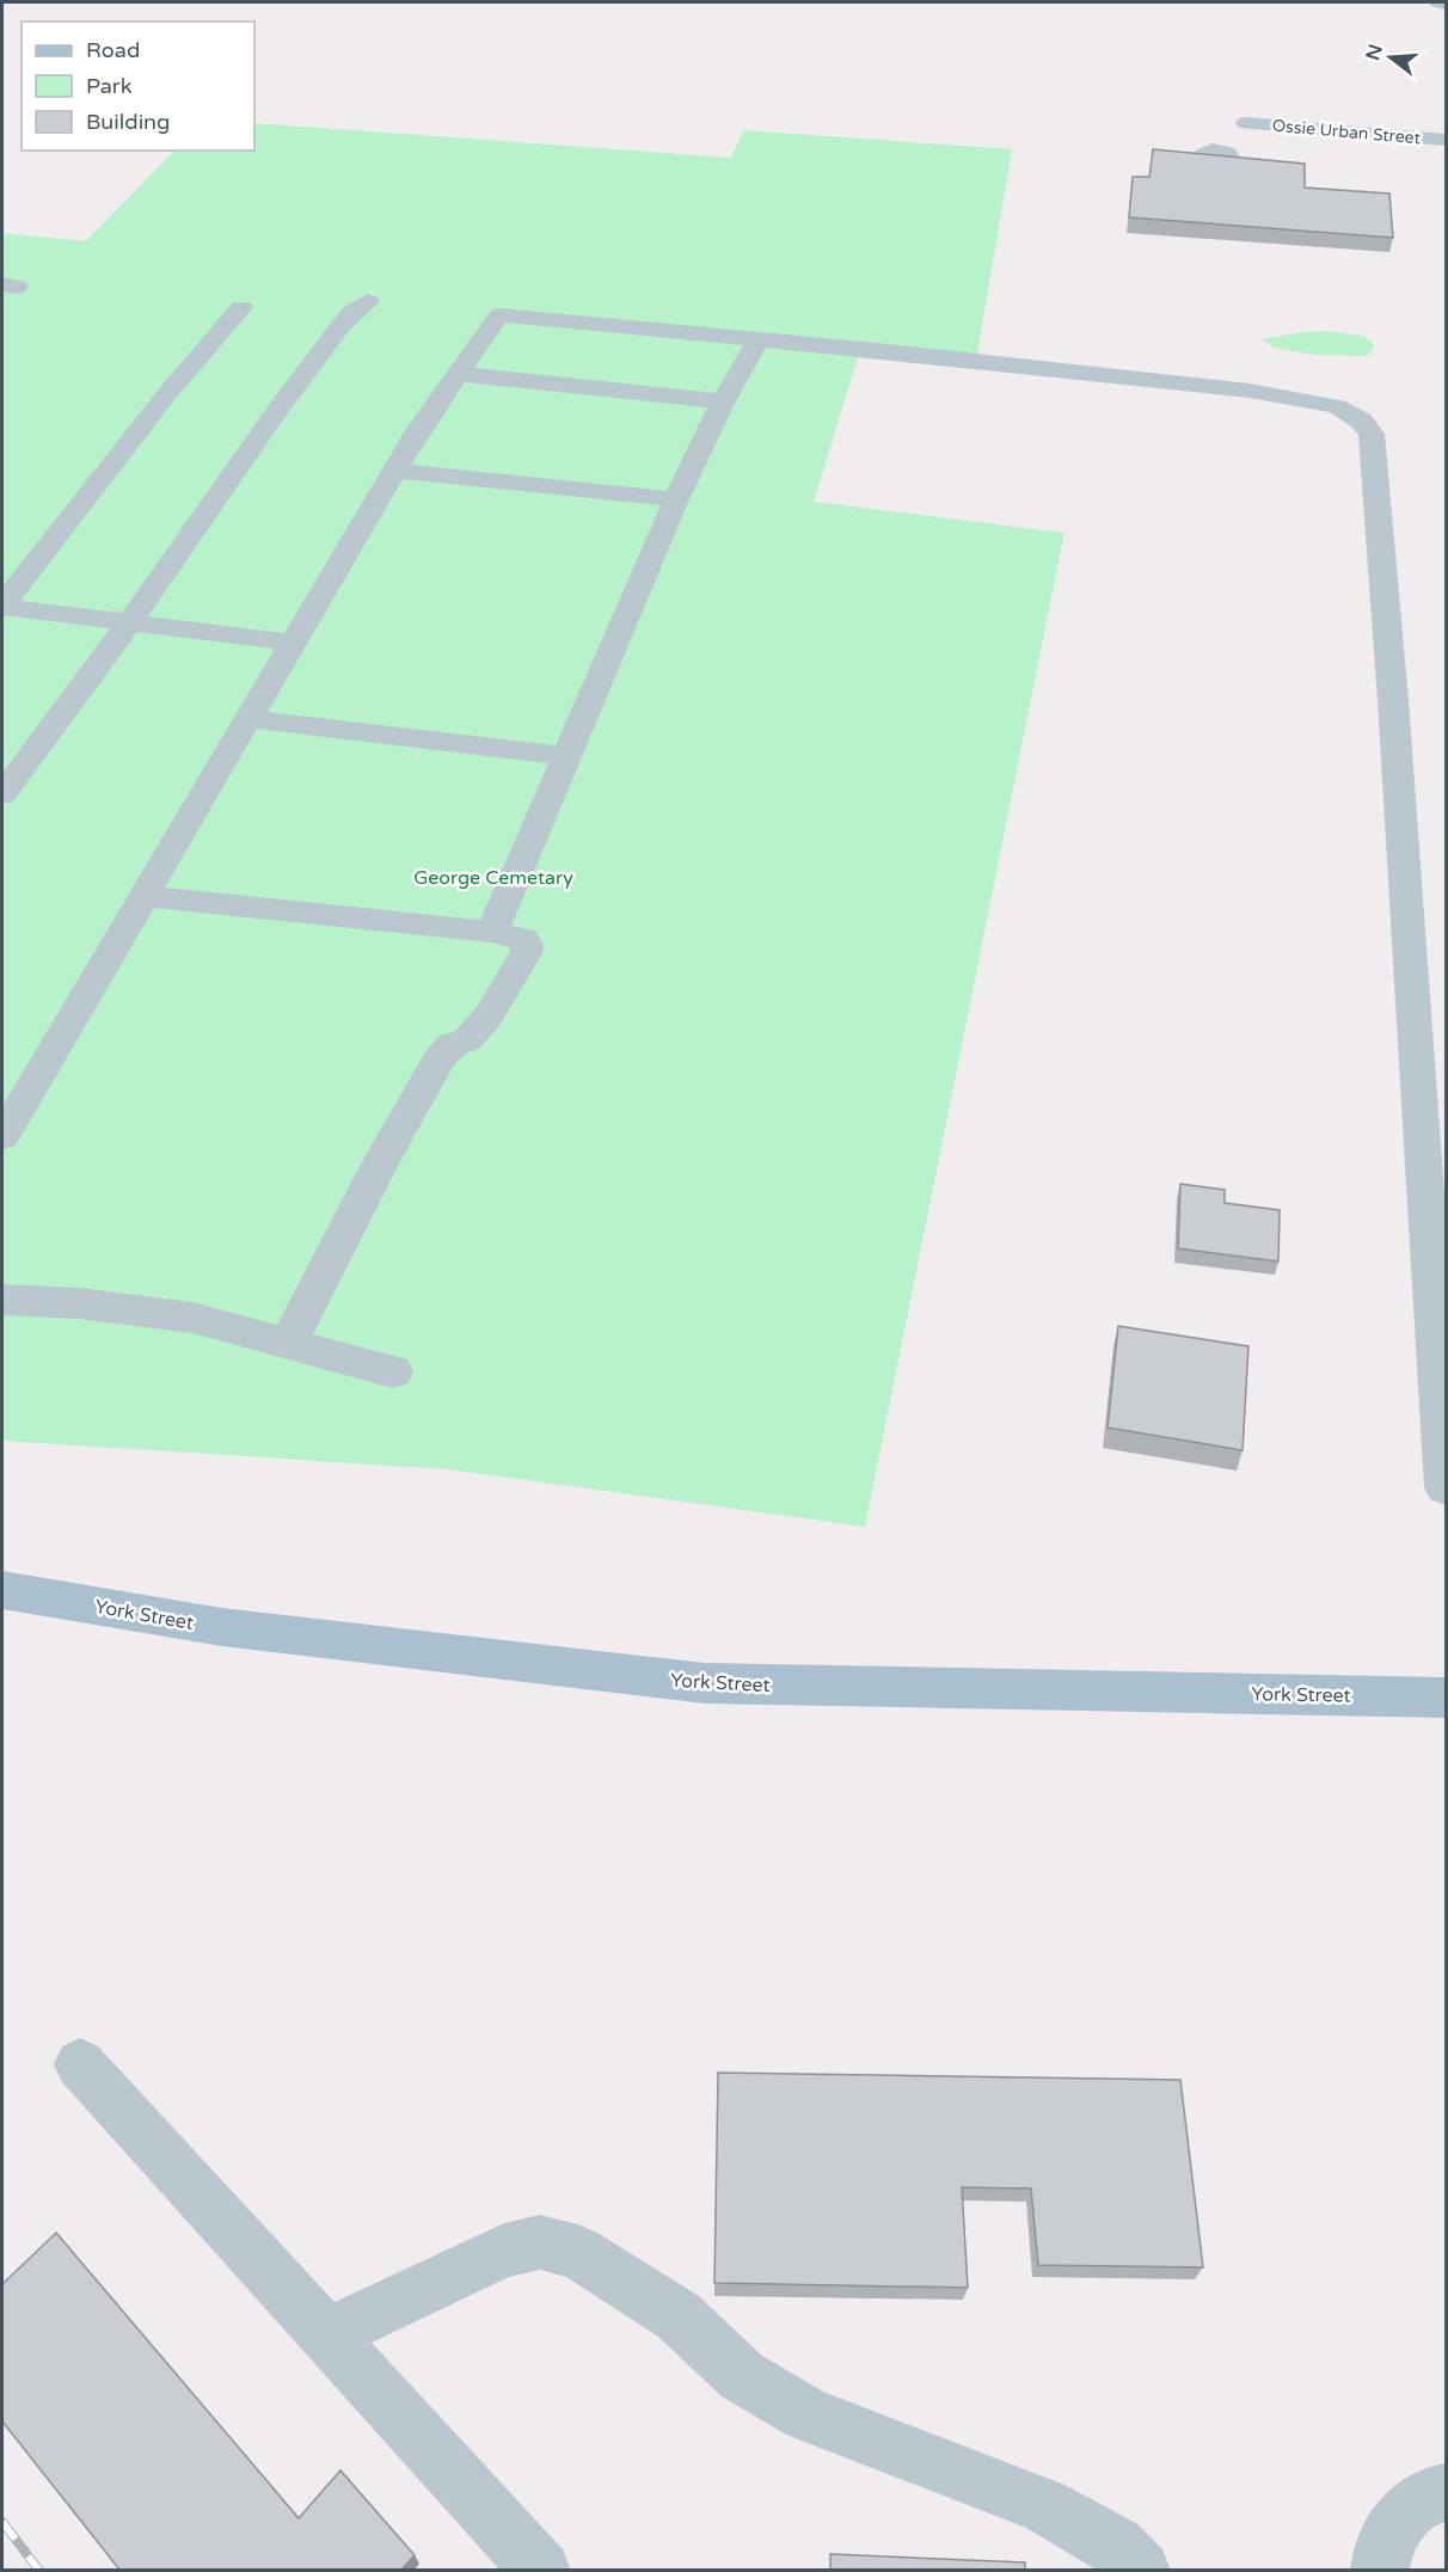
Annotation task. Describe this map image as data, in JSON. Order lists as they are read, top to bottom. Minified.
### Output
{"streets":{"main road":["York Street"],"street":["Ossie Urban Street"]},"parks":["George Cemetary"],"legend":["Road","Park","Building"],"north":"left"}
